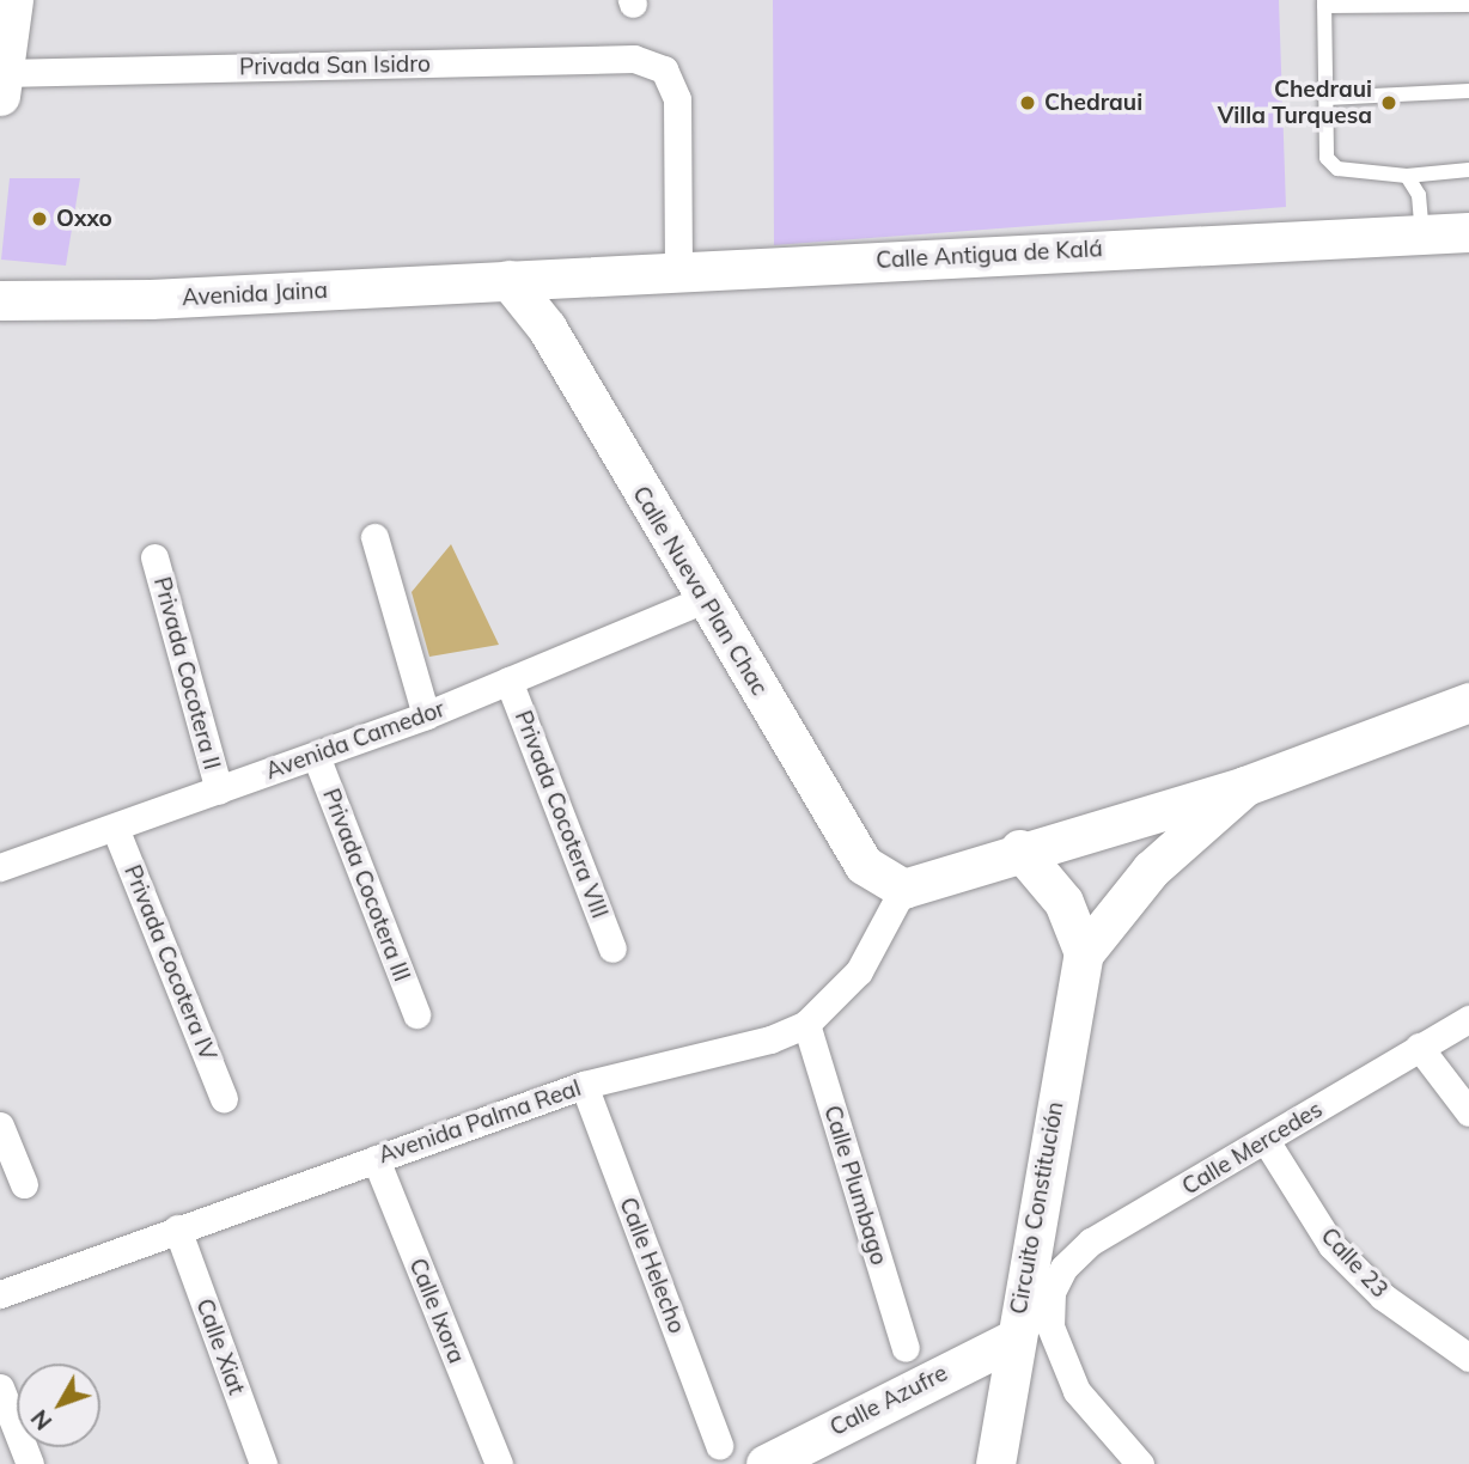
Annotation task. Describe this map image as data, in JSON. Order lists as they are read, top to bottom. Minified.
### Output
{"streets":{"main road":["Calle Antigua de Kalá","Avenida Jaina","Calle Nueva Plan Chac","Circuito Constitución","Calle Azufre"],"street":["Privada San Isidro","Privada Cocotera II","Avenida Camedor","Privada Cocotera VIII","Privada Cocotera III","Privada Cocotera IV","Avenida Palma Real","Calle Mercedes","Calle Plumbago","Calle 23","Calle Helecho","Calle Ixora","Calle Xiat"]},"crossings":[["Privada San Isidro","Calle Antigua de Kalá"],["Calle Antigua de Kalá","Avenida Jaina"],["Calle Antigua de Kalá","Calle Nueva Plan Chac"],["Avenida Jaina","Calle Nueva Plan Chac"],["Calle Nueva Plan Chac","Avenida Camedor"],["Calle Nueva Plan Chac","Avenida Palma Real"],["Calle Nueva Plan Chac","Circuito Constitución"],["Privada Cocotera II","Avenida Camedor"],["Avenida Camedor","Privada Cocotera VIII"],["Avenida Camedor","Privada Cocotera III"],["Avenida Camedor","Privada Cocotera IV"],["Avenida Palma Real","Calle Plumbago"],["Avenida Palma Real","Circuito Constitución"],["Avenida Palma Real","Calle Helecho"],["Avenida Palma Real","Calle Ixora"],["Avenida Palma Real","Calle Xiat"],["Calle Mercedes","Calle 23"],["Circuito Constitución","Calle Azufre"]],"places":["Chedraui","Chedraui Villa Turquesa","Oxxo"],"north":"bottom left"}
